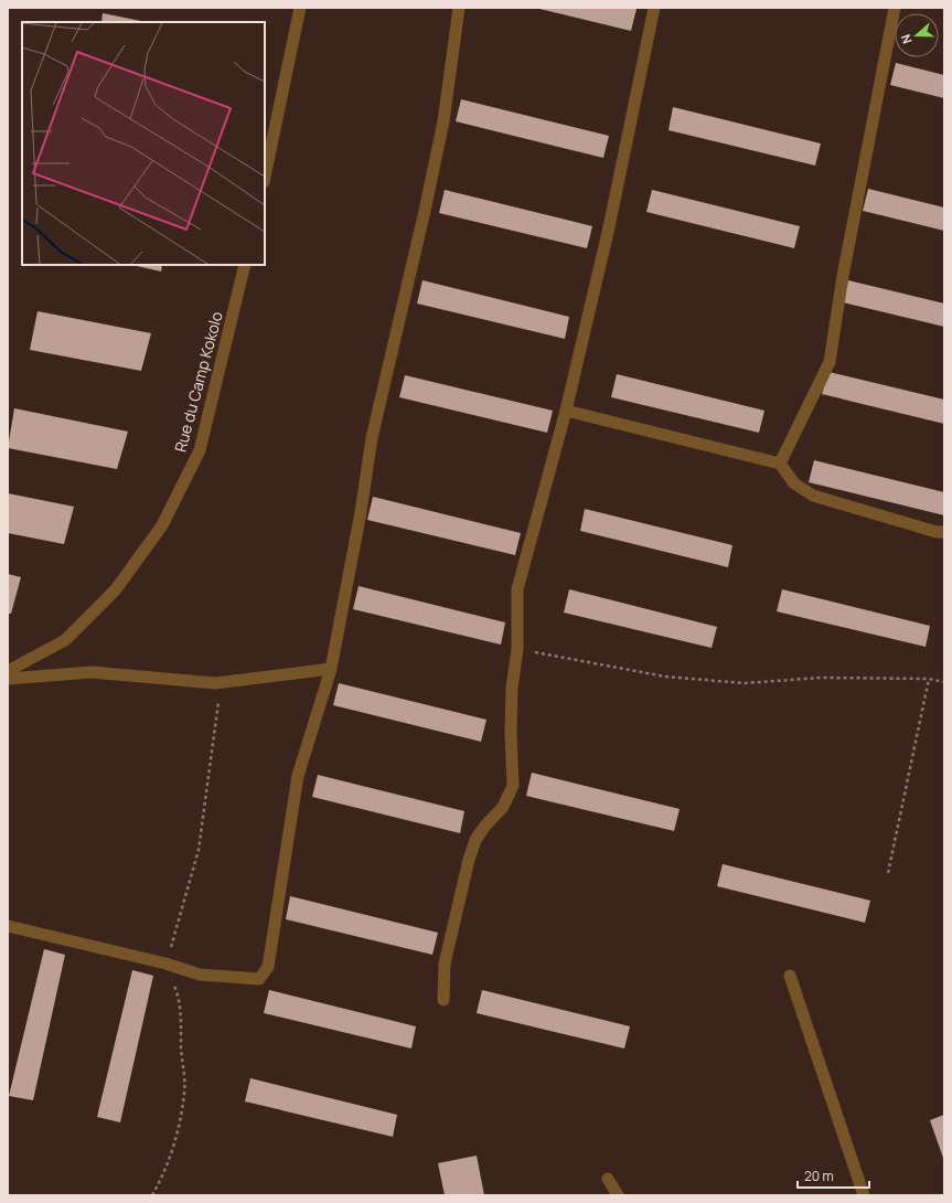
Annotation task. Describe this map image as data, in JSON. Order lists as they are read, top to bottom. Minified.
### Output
{"streets":{"street":["Rue du Camp Kokolo"]},"scale_bar":"20 m","north":"left"}
